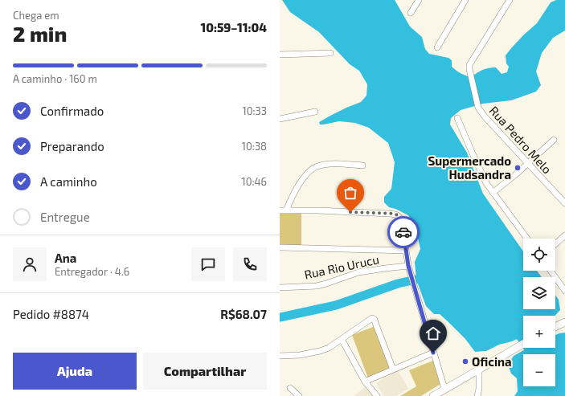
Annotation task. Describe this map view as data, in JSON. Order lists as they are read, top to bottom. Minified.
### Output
{"streets":{"street":["Rua Pedro Melo","Rua Rio Urucu"]},"places":["Supermercado Hudsandra","Oficina"],"page":{"heading":["2 min","Chega em","10:59–11:04"],"panel":["Ana","Entregador · 4.6","Pedido #8874","R$68.07"],"bar":"A caminho · 160 m","list":[["Confirmado","10:33"],["Preparando","10:38"],["A caminho","10:46"],"Entregue"],"map_buttons":["+","−"],"buttons":["Ajuda","Compartilhar"]}}
